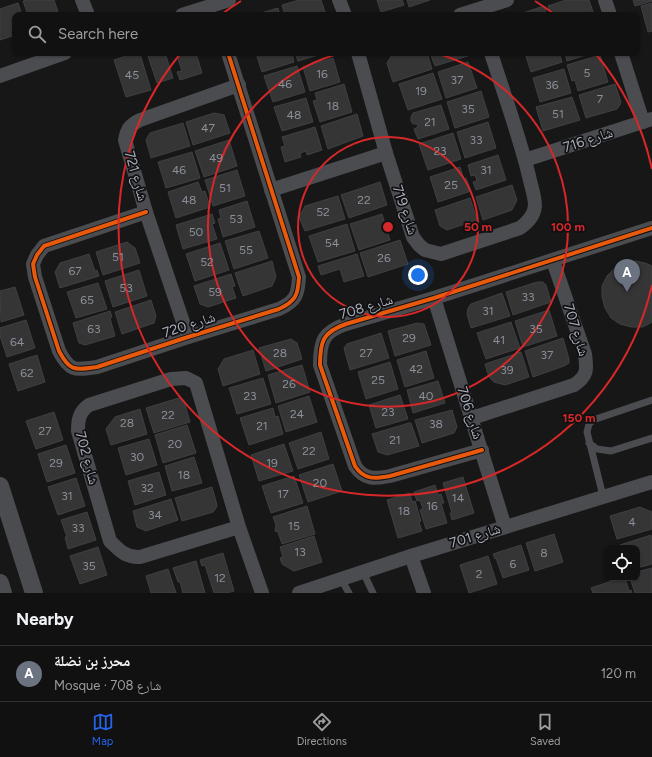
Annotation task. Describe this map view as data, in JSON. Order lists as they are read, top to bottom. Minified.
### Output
{"streets":{"street":["شارع 716","شارع 721","شارع 719","شارع 708","شارع 720","شارع 707","شارع 706","شارع 702","شارع 701"]},"crossings":[["شارع 716","شارع 719"],["شارع 721","شارع 720"],["شارع 708","شارع 707"],["شارع 708","شارع 706"],["شارع 707","شارع 706"],["شارع 706","شارع 701"]],"house_numbers":["5","16","45","37","46","36","19","7","18","35","51","48","21","47","33","23","49","46","31","25","51","48","22","52","53","50","54","55","51","26","52","67","53","59","33","65","31","63","35","29","41","64","28","27","37","42","39","62","25","26","23","40","23","24","22","28","38","21","27","21","20","22","30","29","19","18","20","32","17","31","14","16","18","34","4","15","33","13","8","6","35","2","12"],"page":{"search":"Search here","pins":"A","heading":"Nearby","list":[{"mark":"A","name":"محرز بن نضلة","note":"Mosque · شارع 708","value":"120 m"}],"nav":["Map","Directions","Saved"]},"rings":["50 m","100 m","150 m"]}
